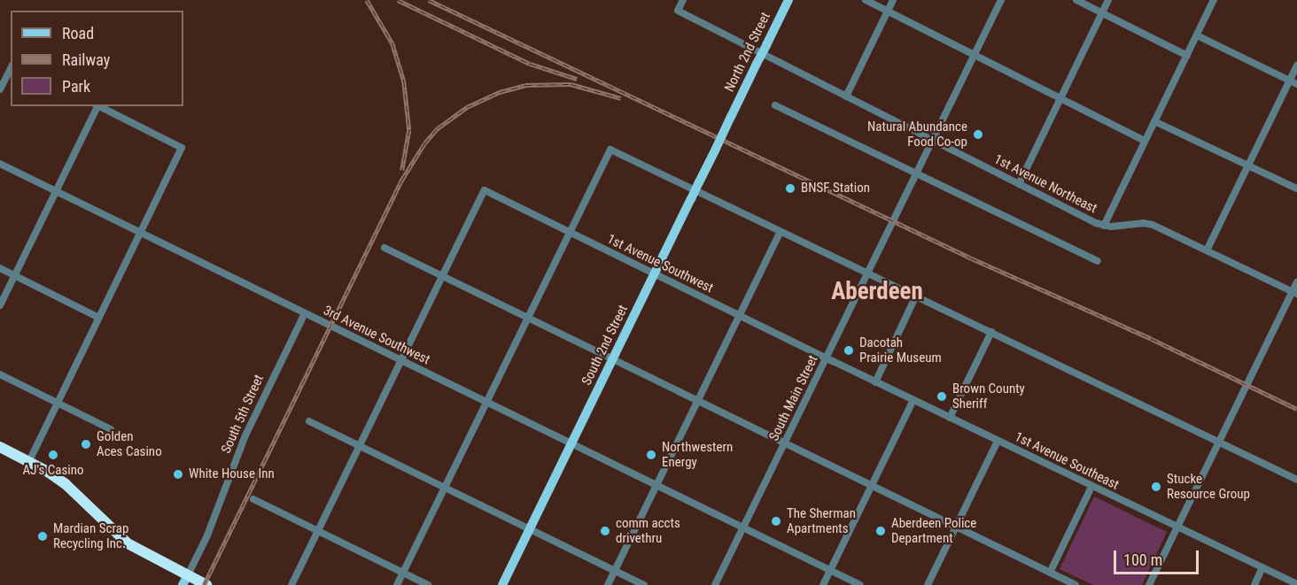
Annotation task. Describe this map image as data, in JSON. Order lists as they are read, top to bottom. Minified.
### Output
{"streets":{"main road":["North 2nd Street","South 2nd Street"],"street":["1st Avenue Northeast","1st Avenue Southwest","3rd Avenue Southwest","South Main Street","South 5th Street","1st Avenue Southeast"]},"crossings":[["North 2nd Street","South 2nd Street"],["1st Avenue Northeast","South Main Street"],["1st Avenue Southwest","South 2nd Street"],["1st Avenue Southwest","South Main Street"],["1st Avenue Southwest","1st Avenue Southeast"],["3rd Avenue Southwest","South 2nd Street"],["3rd Avenue Southwest","South Main Street"],["3rd Avenue Southwest","South 5th Street"],["South Main Street","1st Avenue Southeast"]],"districts":["Aberdeen"],"places":["Natural Abundance Food Co-op","BNSF Station","Dacotah Prairie Museum","Brown County Sheriff","Golden Aces Casino","AJ's Casino","Northwestern Energy","White House Inn","Stucke Resource Group","The Sherman Apartments","comm accts drivethru","Aberdeen Police Department","Mardian Scrap Recycling Inc."],"legend":["Road","Railway","Park"],"scale_bar":"100 m"}
